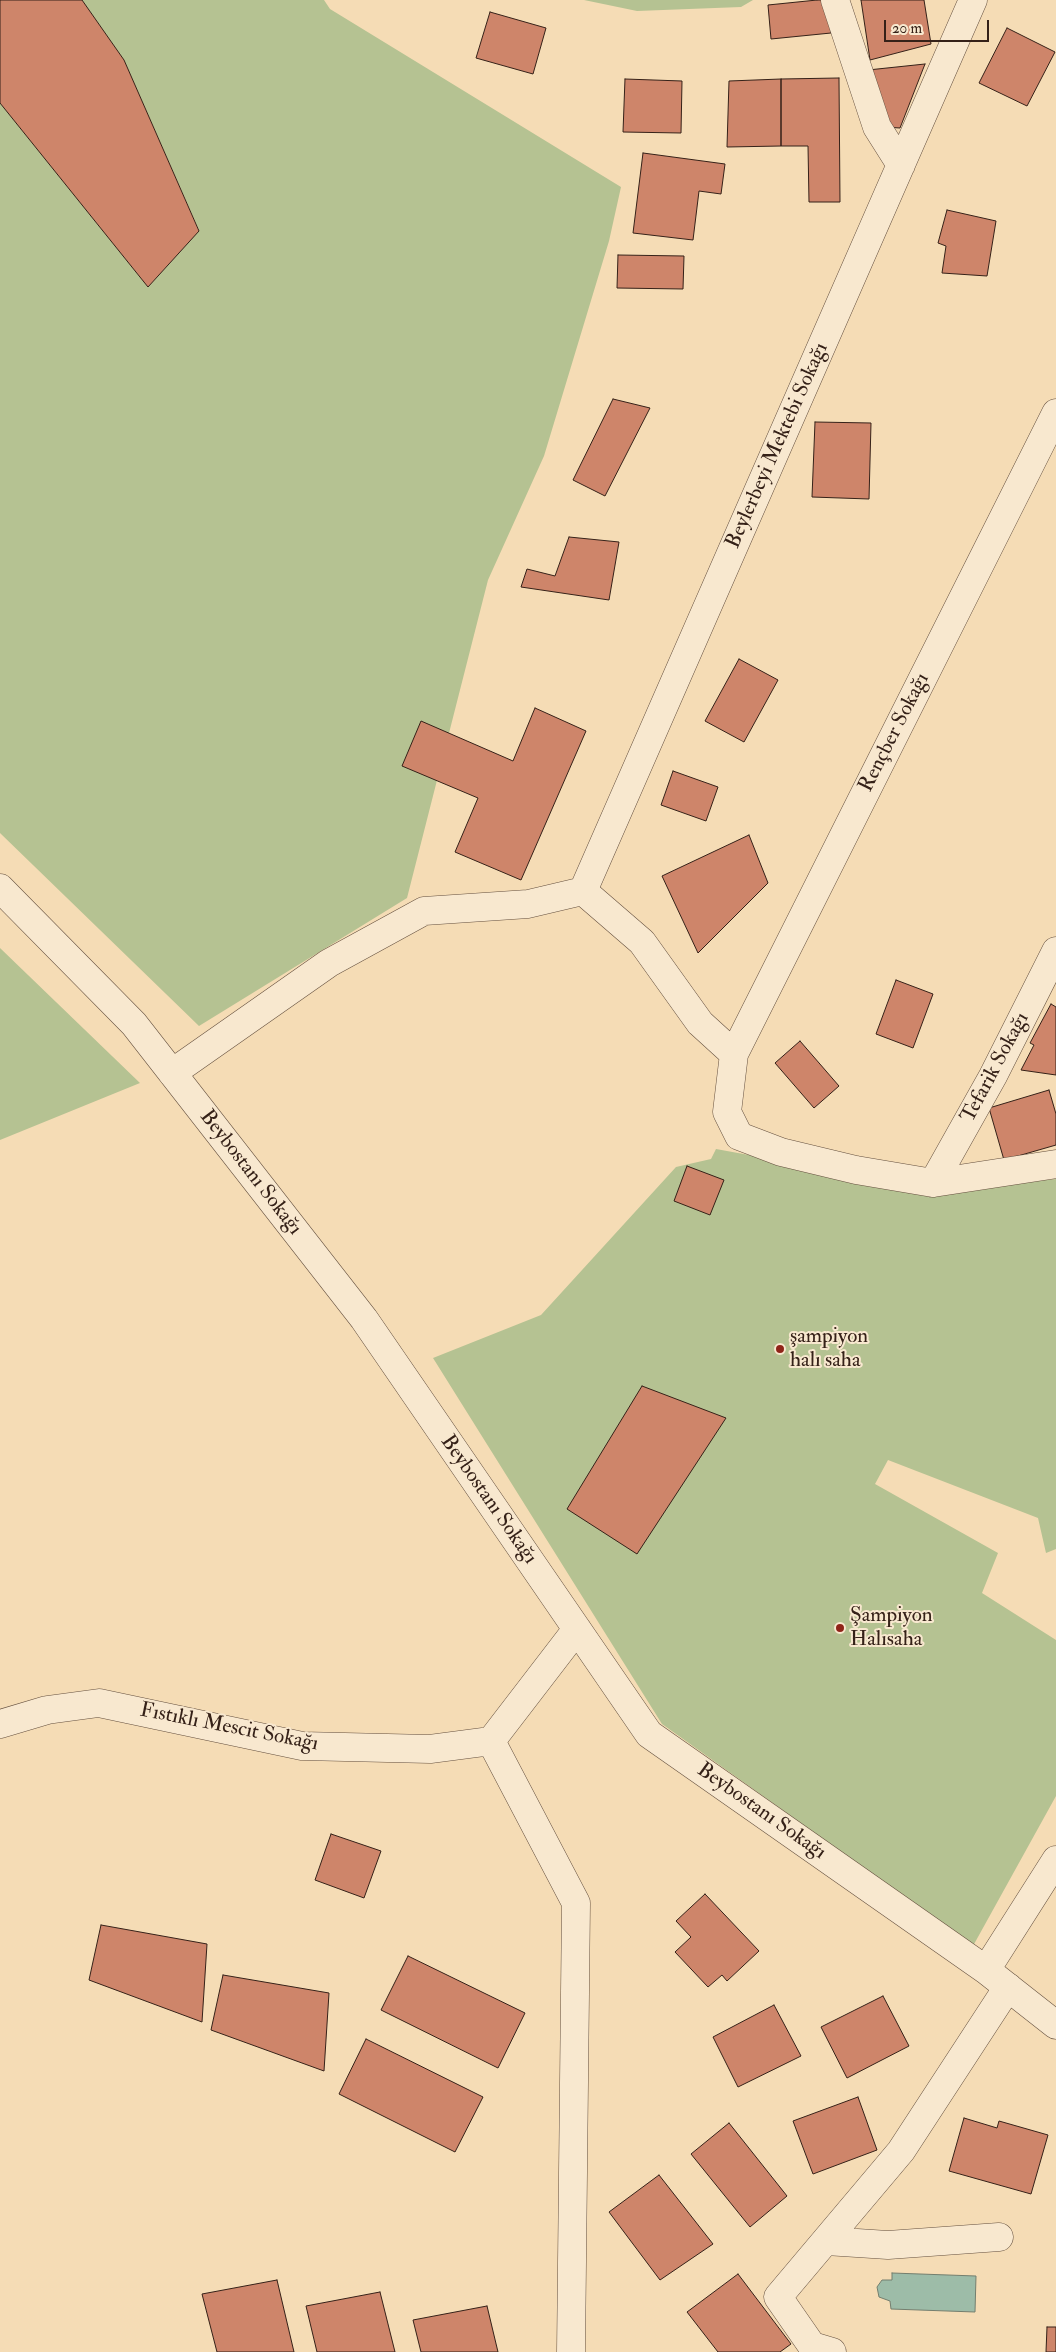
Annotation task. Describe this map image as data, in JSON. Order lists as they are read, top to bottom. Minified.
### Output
{"streets":{"street":["Beylerbeyi Mektebi Sokağı","Rençber Sokağı","Tefarik Sokağı","Beybostanı Sokağı","Fıstıklı Mescit Sokağı"]},"crossings":[["Rençber Sokağı","Tefarik Sokağı"]],"places":["şampiyon halı saha","Şampiyon Halısaha"],"scale_bar":"20 m"}
